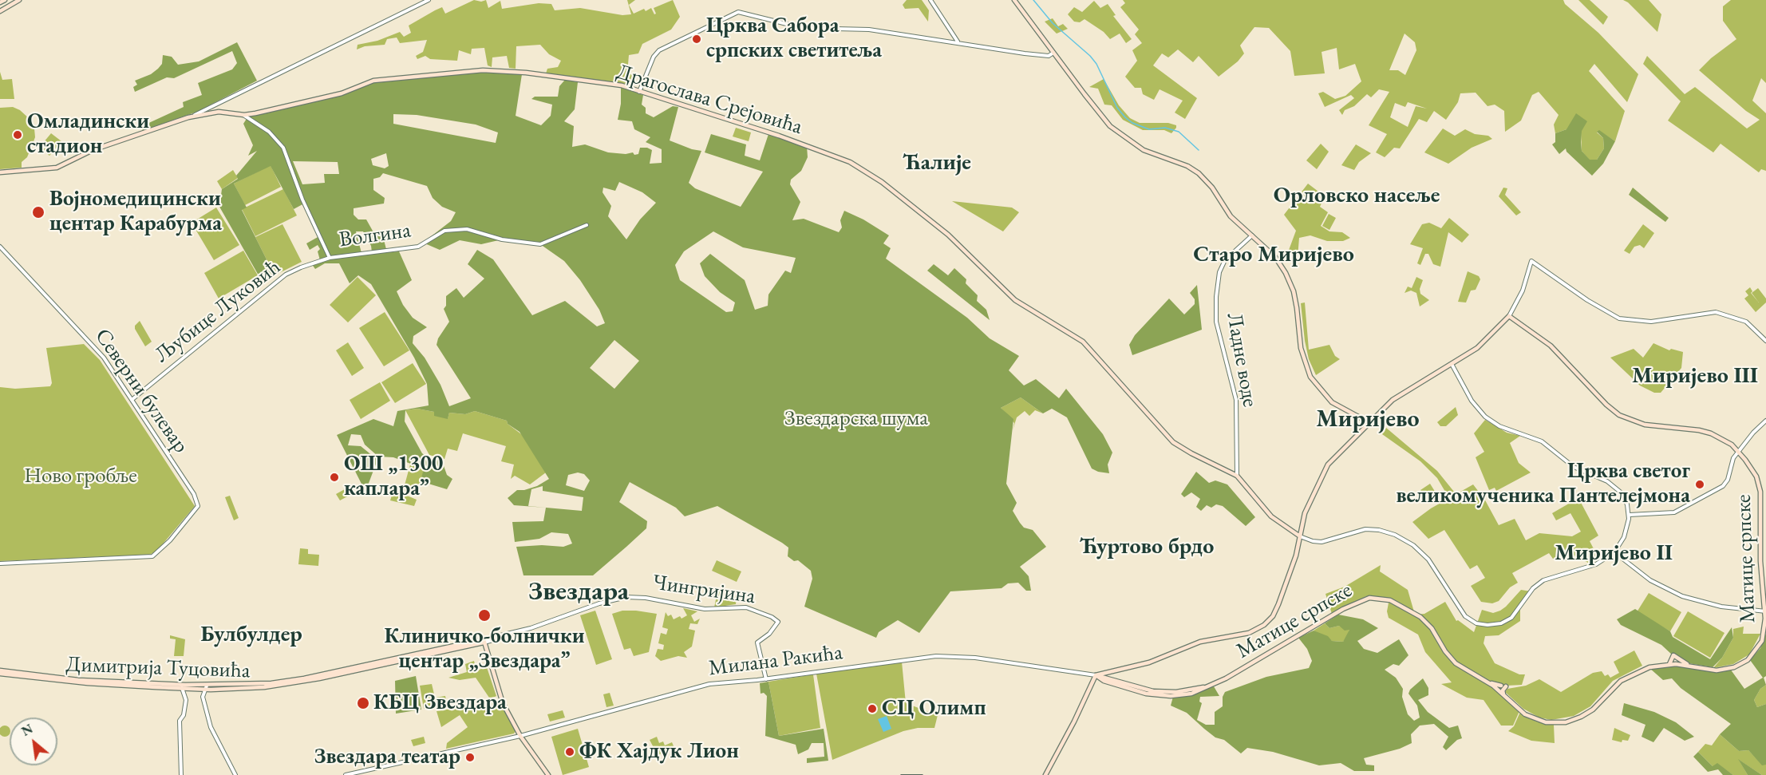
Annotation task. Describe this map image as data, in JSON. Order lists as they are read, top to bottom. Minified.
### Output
{"streets":{"main road":["Драгослава Срејовића","Матице српске","Милана Ракића","Димитрија Туцовића"],"street":["Волгина","Љубице Луковић","Ладне воде","Северни булевар","Чингријина"]},"crossings":[["Драгослава Срејовића","Волгина"],["Драгослава Срејовића","Ладне воде"],["Волгина","Љубице Луковић"],["Љубице Луковић","Северни булевар"],["Матице српске","Милана Ракића"],["Чингријина","Милана Ракића"],["Чингријина","Димитрија Туцовића"]],"districts":["Ћалије","Орловско насеље","Старо Миријево","Миријево III","Миријево","Ћуртово брдо","Миријево II","Звездара","Булбулдер"],"parks":["Звездарска шума","Ново гробље"],"places":["Црква Сабора српских светитеља","Омладински стадион","Војномедицински центар Карабурма","ОШ „1300 каплара”","Црква светог великомученика Пантелејмона","Клиничко-болнички центар „Звездара”","КБЦ Звездара","СЦ Олимп","ФК Хајдук Лион","Звездара театар"],"north":"top left"}
